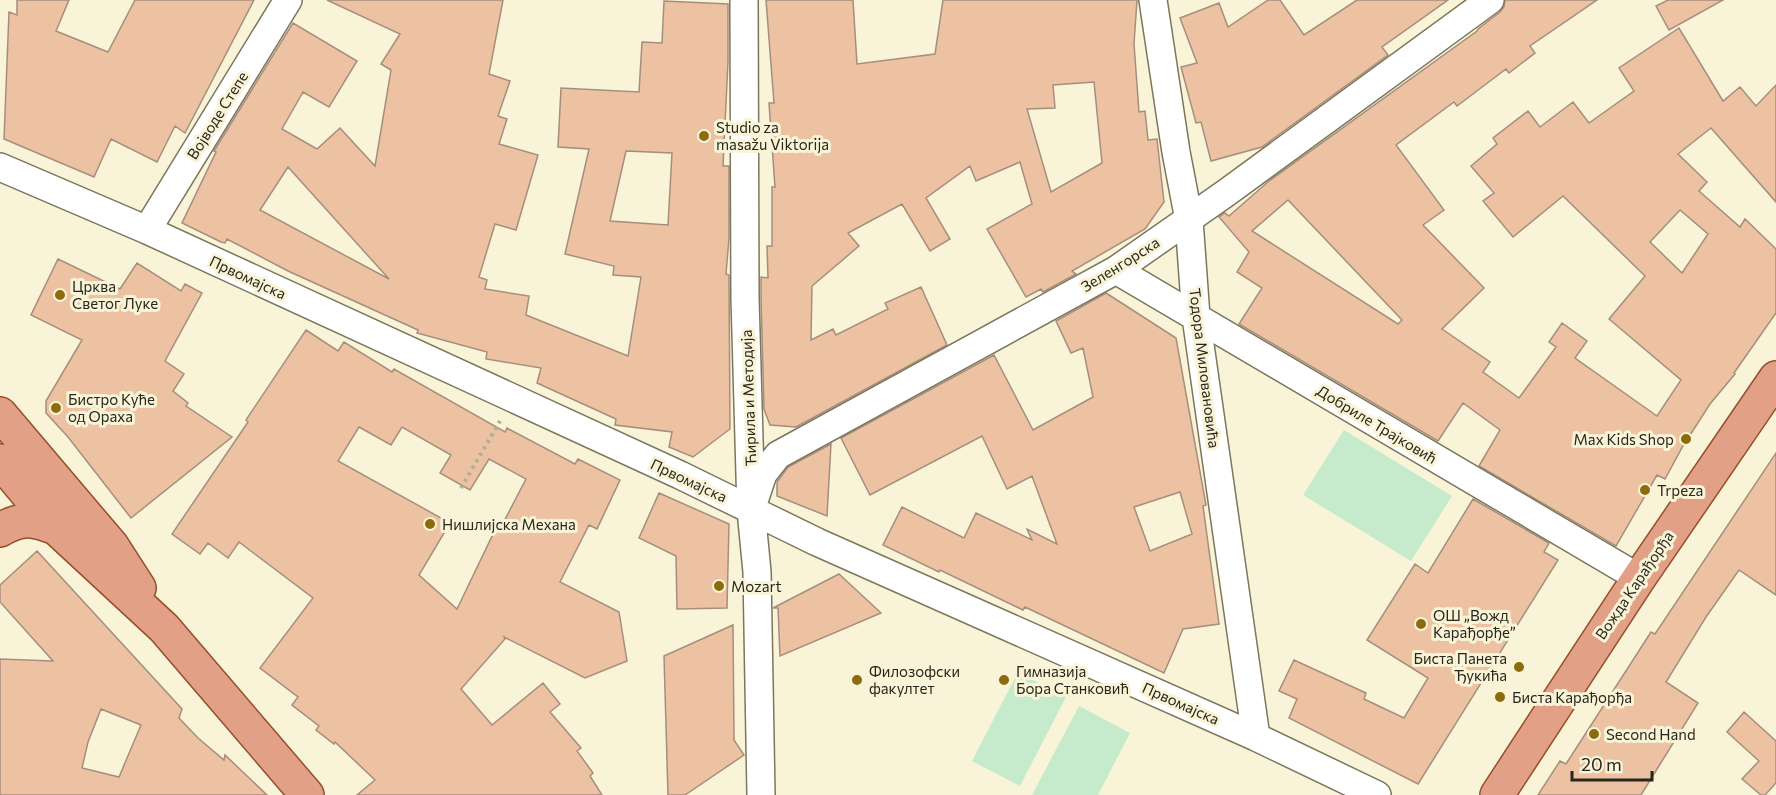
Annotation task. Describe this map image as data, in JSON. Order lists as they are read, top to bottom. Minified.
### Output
{"streets":{"main road":["Вожда Карађорђа"],"street":["Војводе Степе","Зеленгорска","Првомајска","Тодора Миловановића","Ћирила и Методија","Добриле Трајковић"]},"crossings":[["Војводе Степе","Првомајска"],["Зеленгорска","Првомајска"],["Зеленгорска","Тодора Миловановића"],["Зеленгорска","Ћирила и Методија"],["Зеленгорска","Добриле Трајковић"],["Првомајска","Тодора Миловановића"],["Првомајска","Ћирила и Методија"],["Тодора Миловановића","Добриле Трајковић"],["Добриле Трајковић","Вожда Карађорђа"]],"places":["Studio za masažu Viktorija","Црква Светог Луке","Бистро Куће од Ораха","Max Kids Shop","Trpeza","Нишлијска Механа","Mozart","ОШ „Вожд Карађорђе”","Биста Панета Ђукића","Филозофски факултет","Гимназија Бора Станковић","Биста Карађорђа","Second Hand"],"scale_bar":"20 m"}
